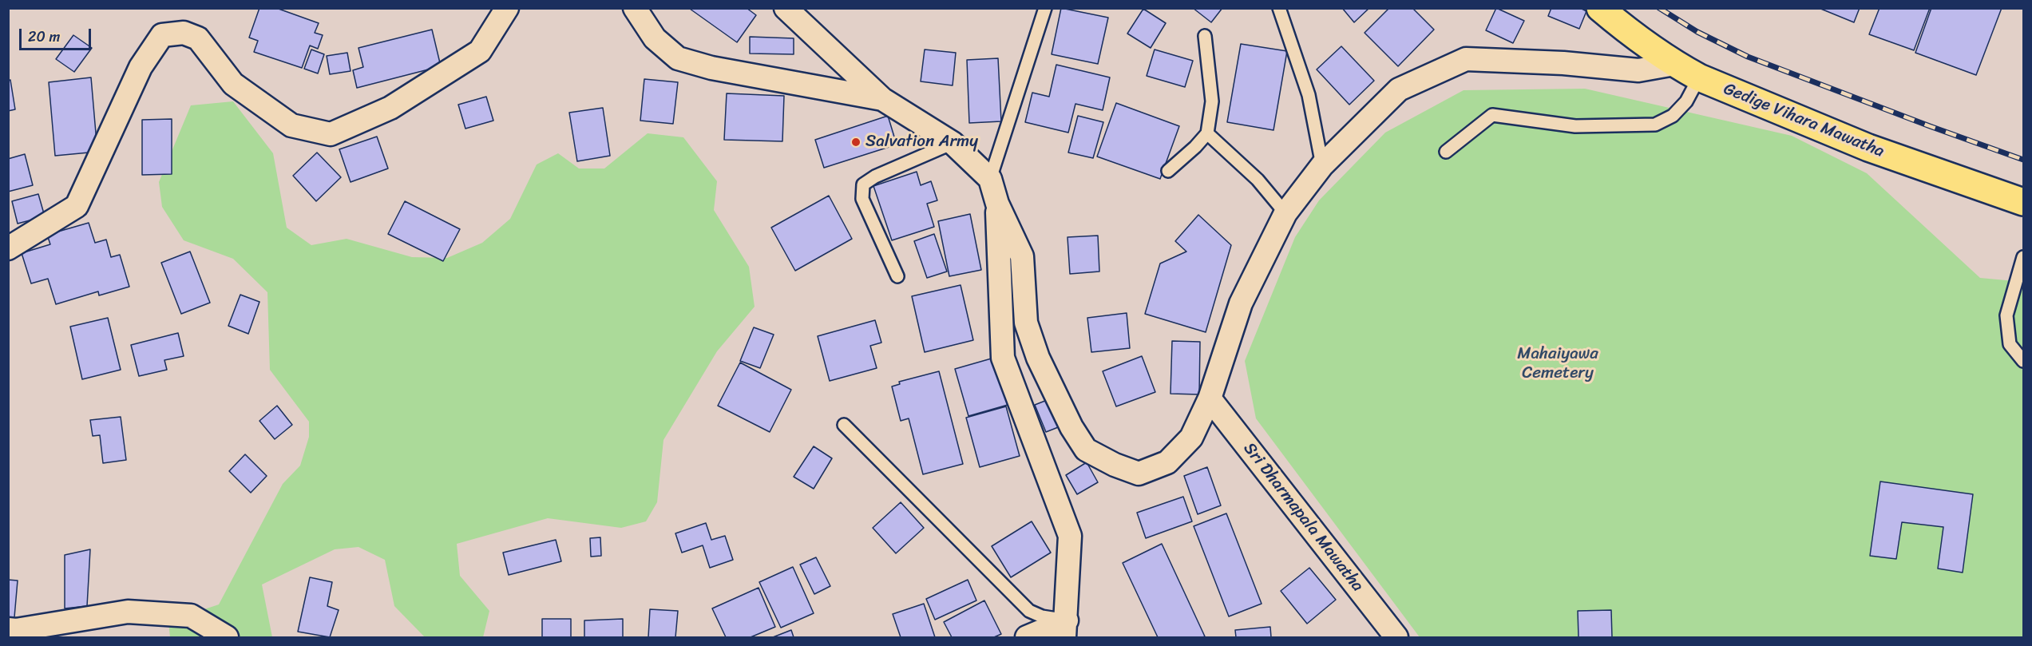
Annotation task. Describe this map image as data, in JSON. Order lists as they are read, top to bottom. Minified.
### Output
{"streets":{"main road":["Gedige Vihara Mawatha"],"street":["Sri Dharmapala Mawatha"]},"parks":["Mahaiyawa Cemetery"],"places":["Salvation Army"],"scale_bar":"20 m"}
